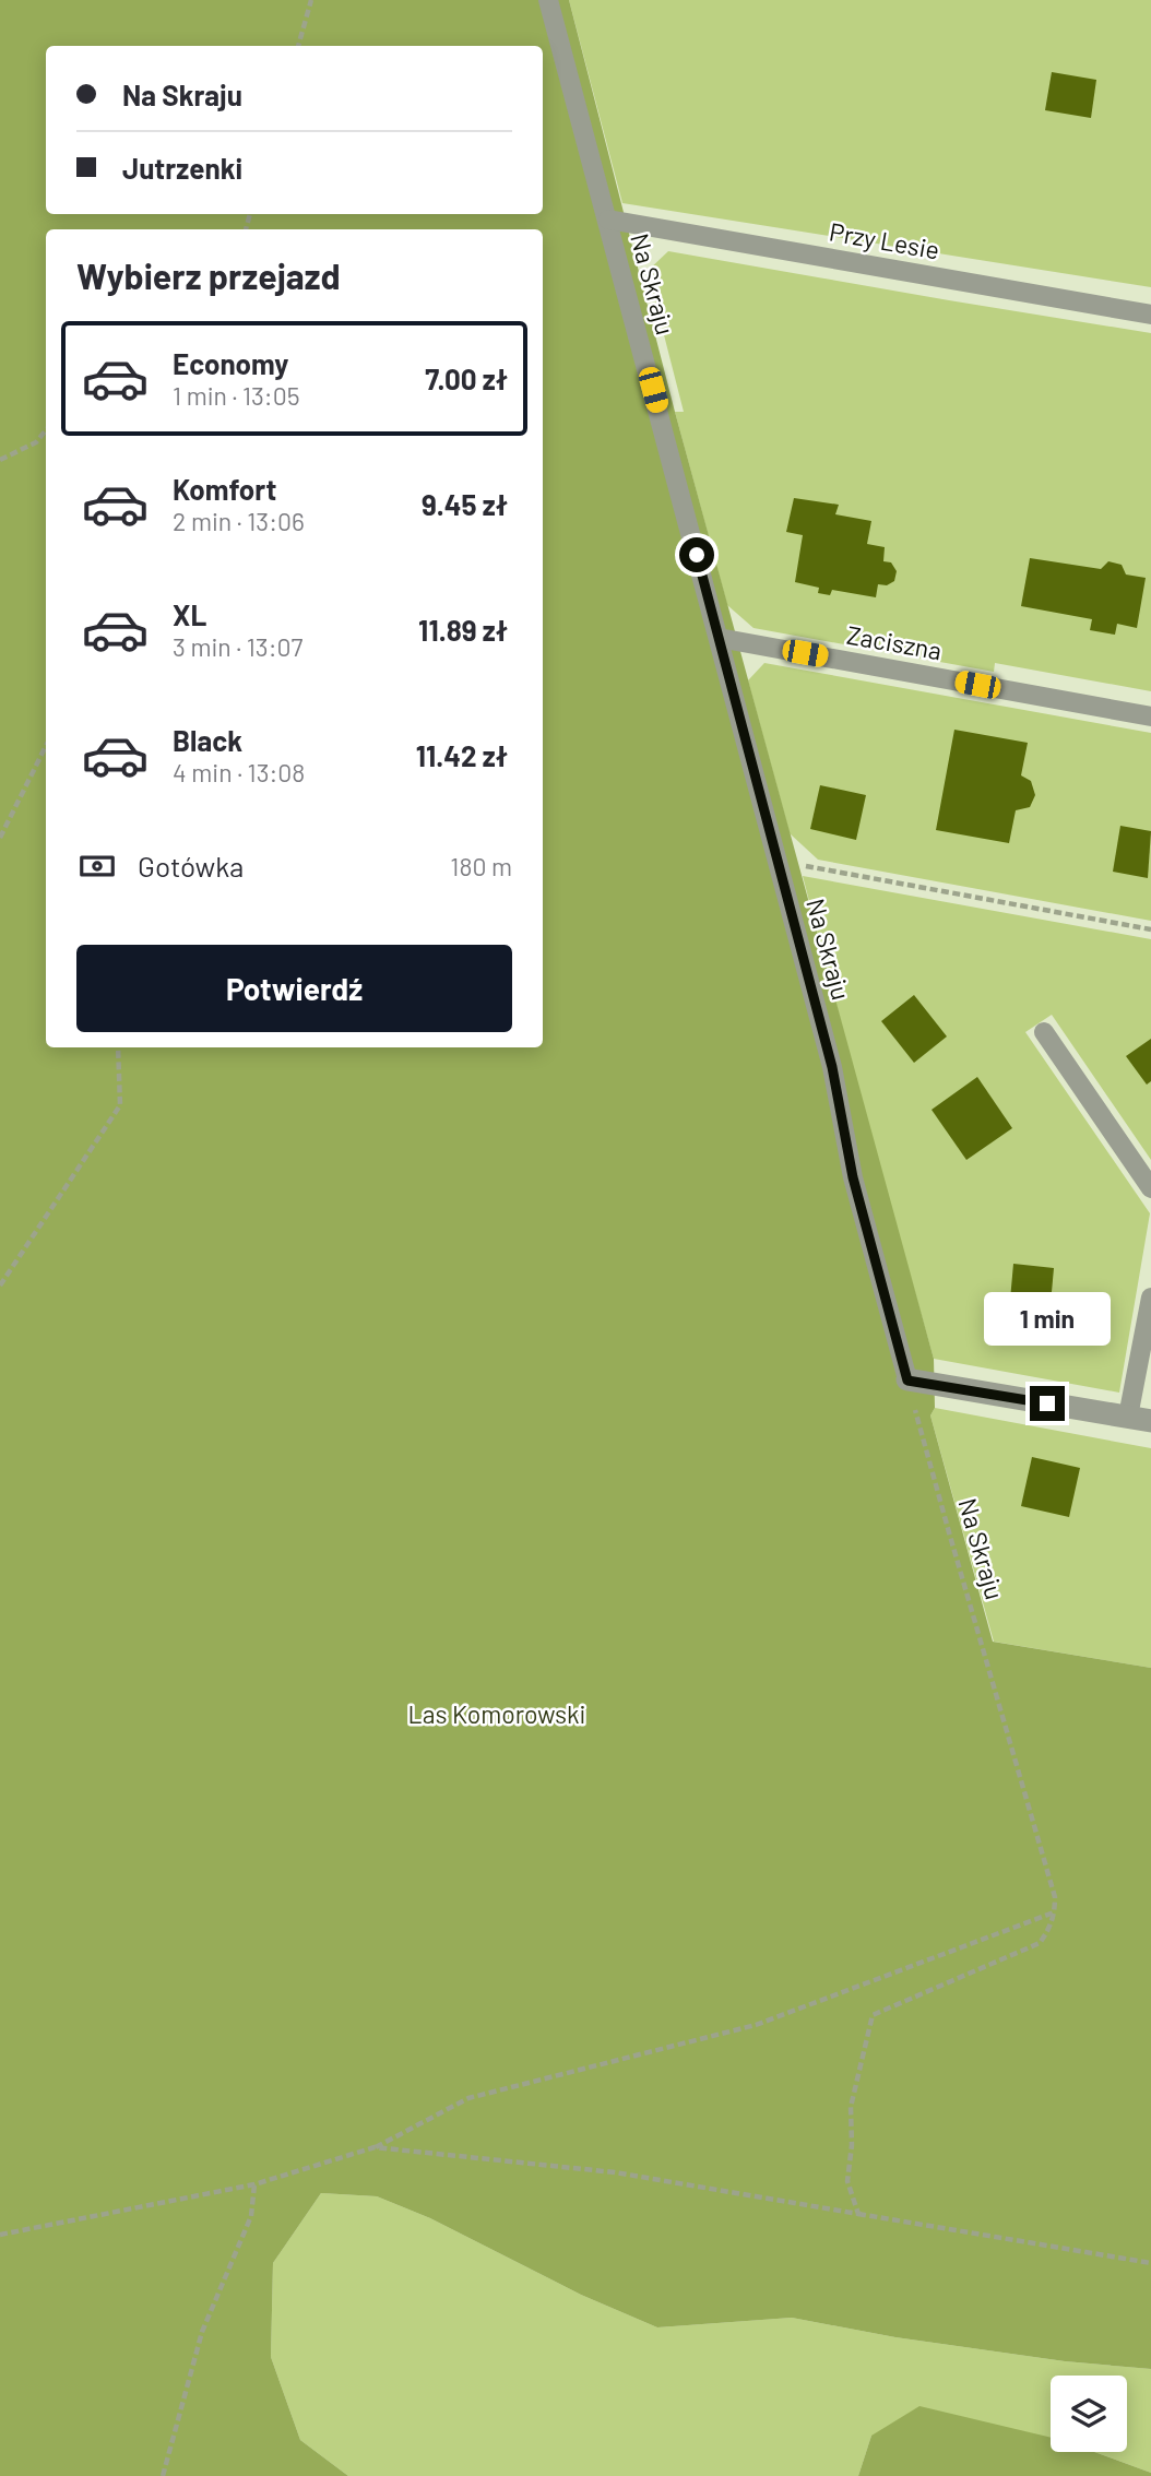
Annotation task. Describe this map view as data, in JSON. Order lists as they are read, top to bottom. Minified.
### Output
{"streets":{"lane":["Przy Lesie","Na Skraju","Zaciszna"]},"crossings":[["Przy Lesie","Na Skraju"],["Na Skraju","Zaciszna"]],"parks":["Las Komorowski"],"page":{"banner":["Na Skraju","Jutrzenki"],"heading":"Wybierz przejazd","list":[{"name":"Economy","note":"1 min · 13:05","value":"7.00 zł"},{"name":"Komfort","note":"2 min · 13:06","value":"9.45 zł"},{"name":"XL","note":"3 min · 13:07","value":"11.89 zł"},{"name":"Black","note":"4 min · 13:08","value":"11.42 zł"}],"pay":["Gotówka","180 m"],"buttons":"Potwierdź","bubble":"1 min"}}
